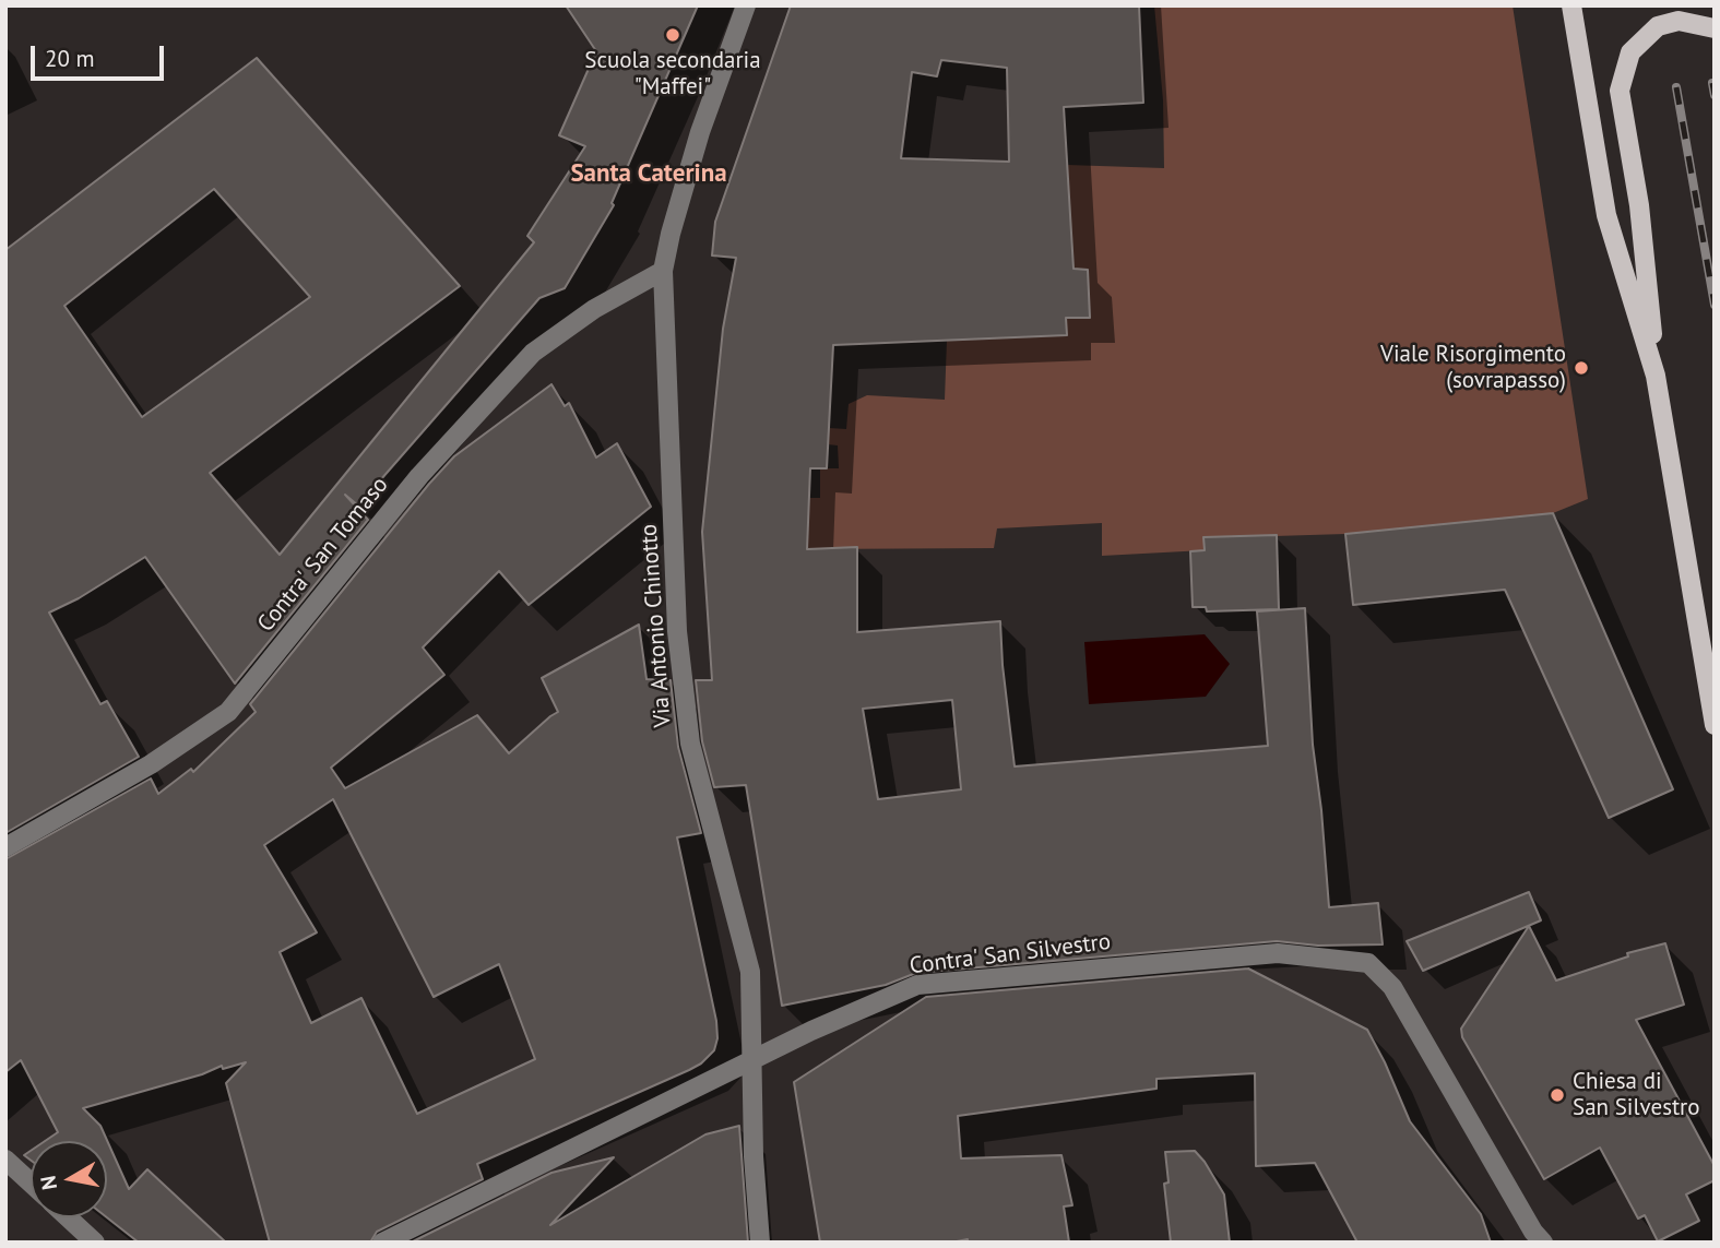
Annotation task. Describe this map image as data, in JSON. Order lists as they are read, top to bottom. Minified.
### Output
{"streets":{"street":["Contra' San Tomaso","Via Antonio Chinotto","Contra' San Silvestro"]},"crossings":[["Contra' San Tomaso","Via Antonio Chinotto"],["Via Antonio Chinotto","Contra' San Silvestro"]],"districts":["Santa Caterina"],"places":["Scuola secondaria \"Maffei\"","Viale Risorgimento (sovrapasso)","Chiesa di San Silvestro"],"scale_bar":"20 m","north":"left"}
